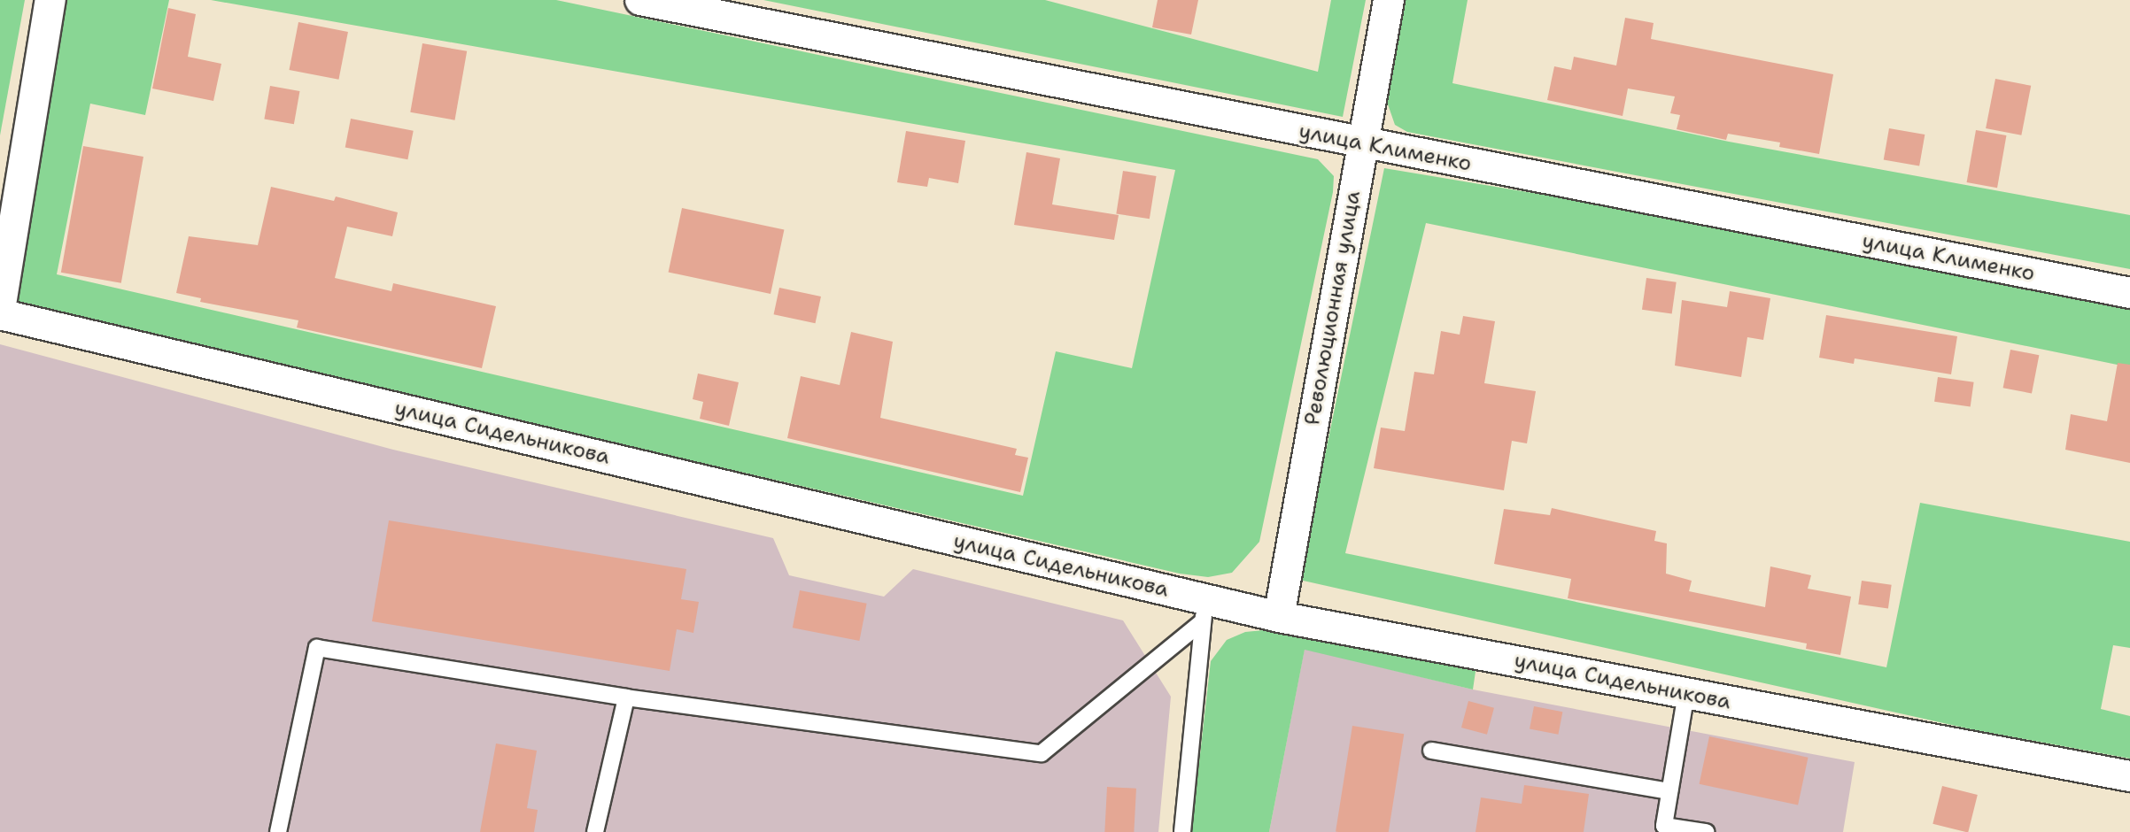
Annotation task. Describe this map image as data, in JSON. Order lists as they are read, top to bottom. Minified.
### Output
{"streets":{"street":["улица Клименко","Революционная улица","улица Сидельникова"]},"crossings":[["улица Клименко","Революционная улица"],["Революционная улица","улица Сидельникова"]]}
